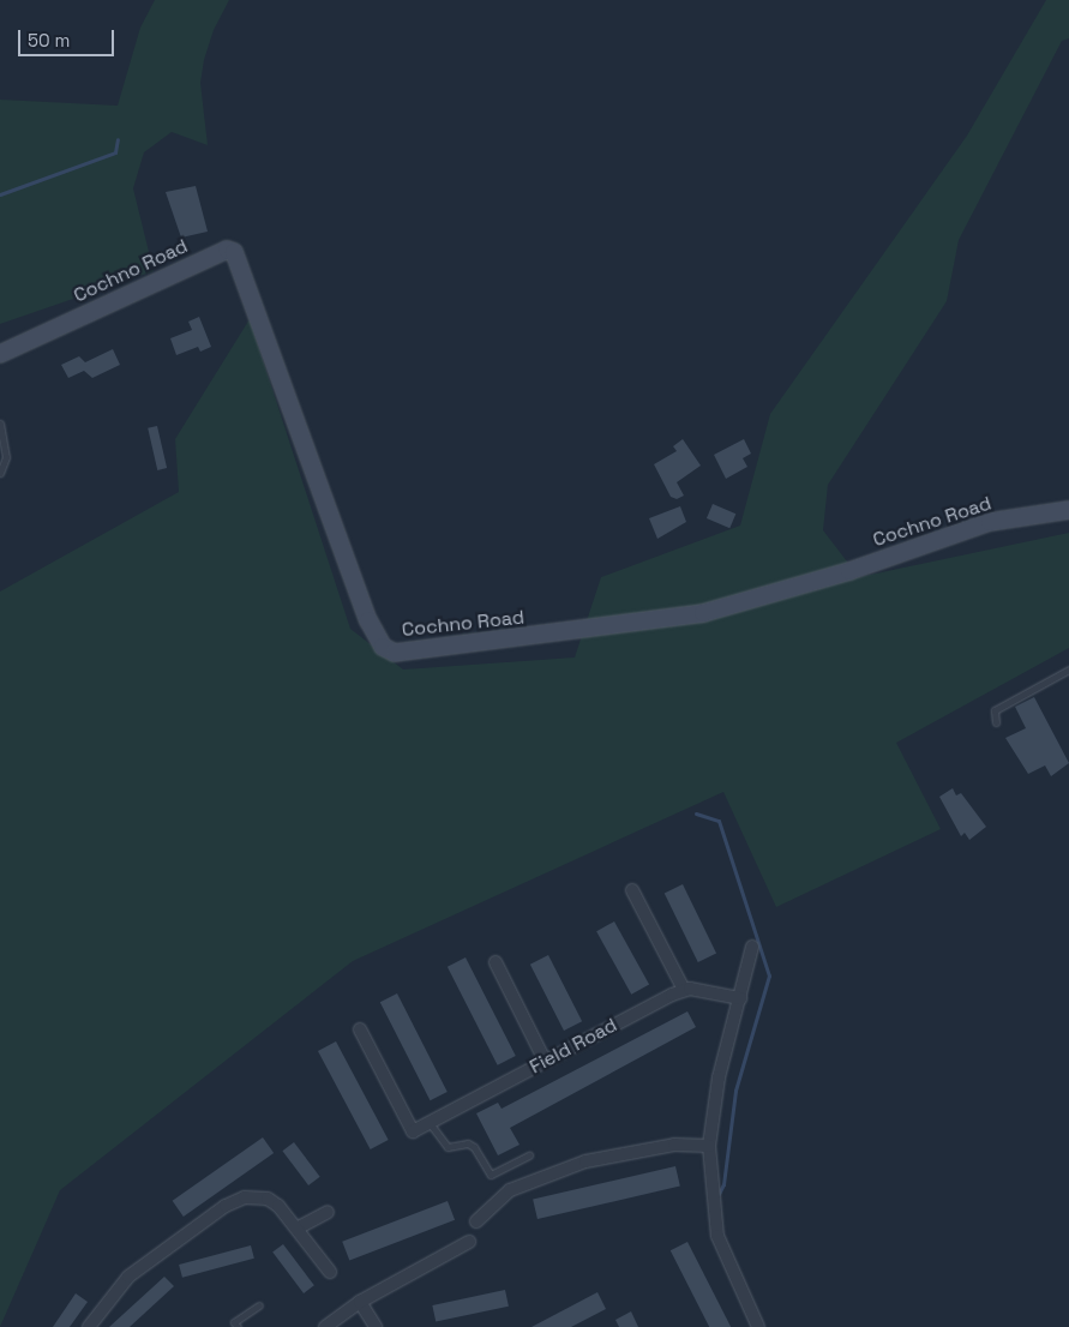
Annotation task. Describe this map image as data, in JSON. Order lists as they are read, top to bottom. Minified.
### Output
{"streets":{"street":["Cochno Road","Field Road"]},"scale_bar":"50 m"}
